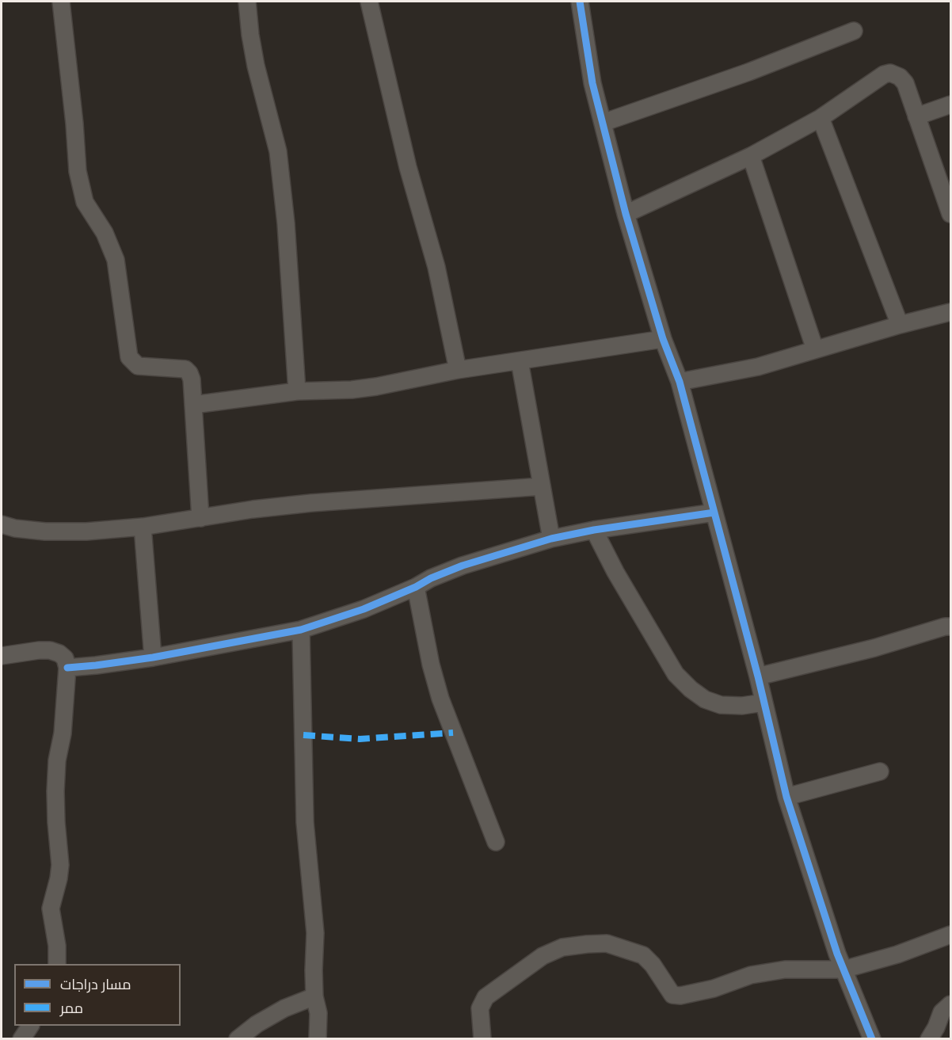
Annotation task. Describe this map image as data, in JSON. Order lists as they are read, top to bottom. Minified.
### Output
{"legend":["مسار دراجات","ممر"]}
